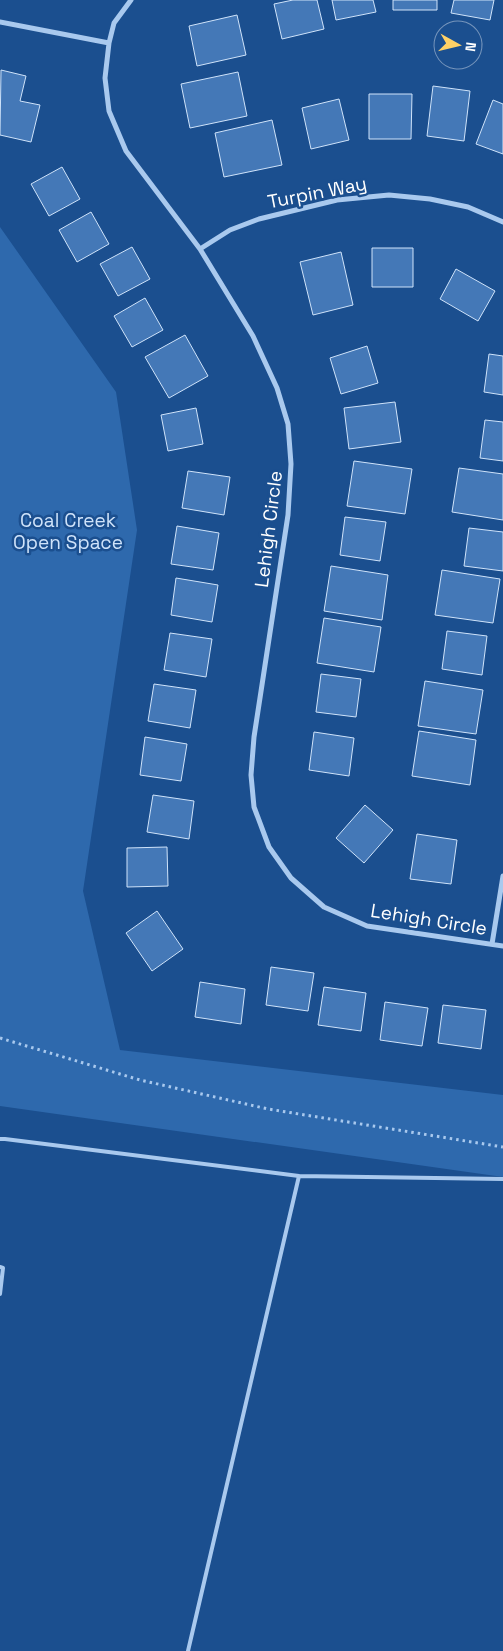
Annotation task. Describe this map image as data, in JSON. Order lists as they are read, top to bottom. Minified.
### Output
{"streets":{"street":["Turpin Way","Lehigh Circle"]},"crossings":[["Turpin Way","Lehigh Circle"]],"parks":["Coal Creek Open Space"],"north":"right"}
